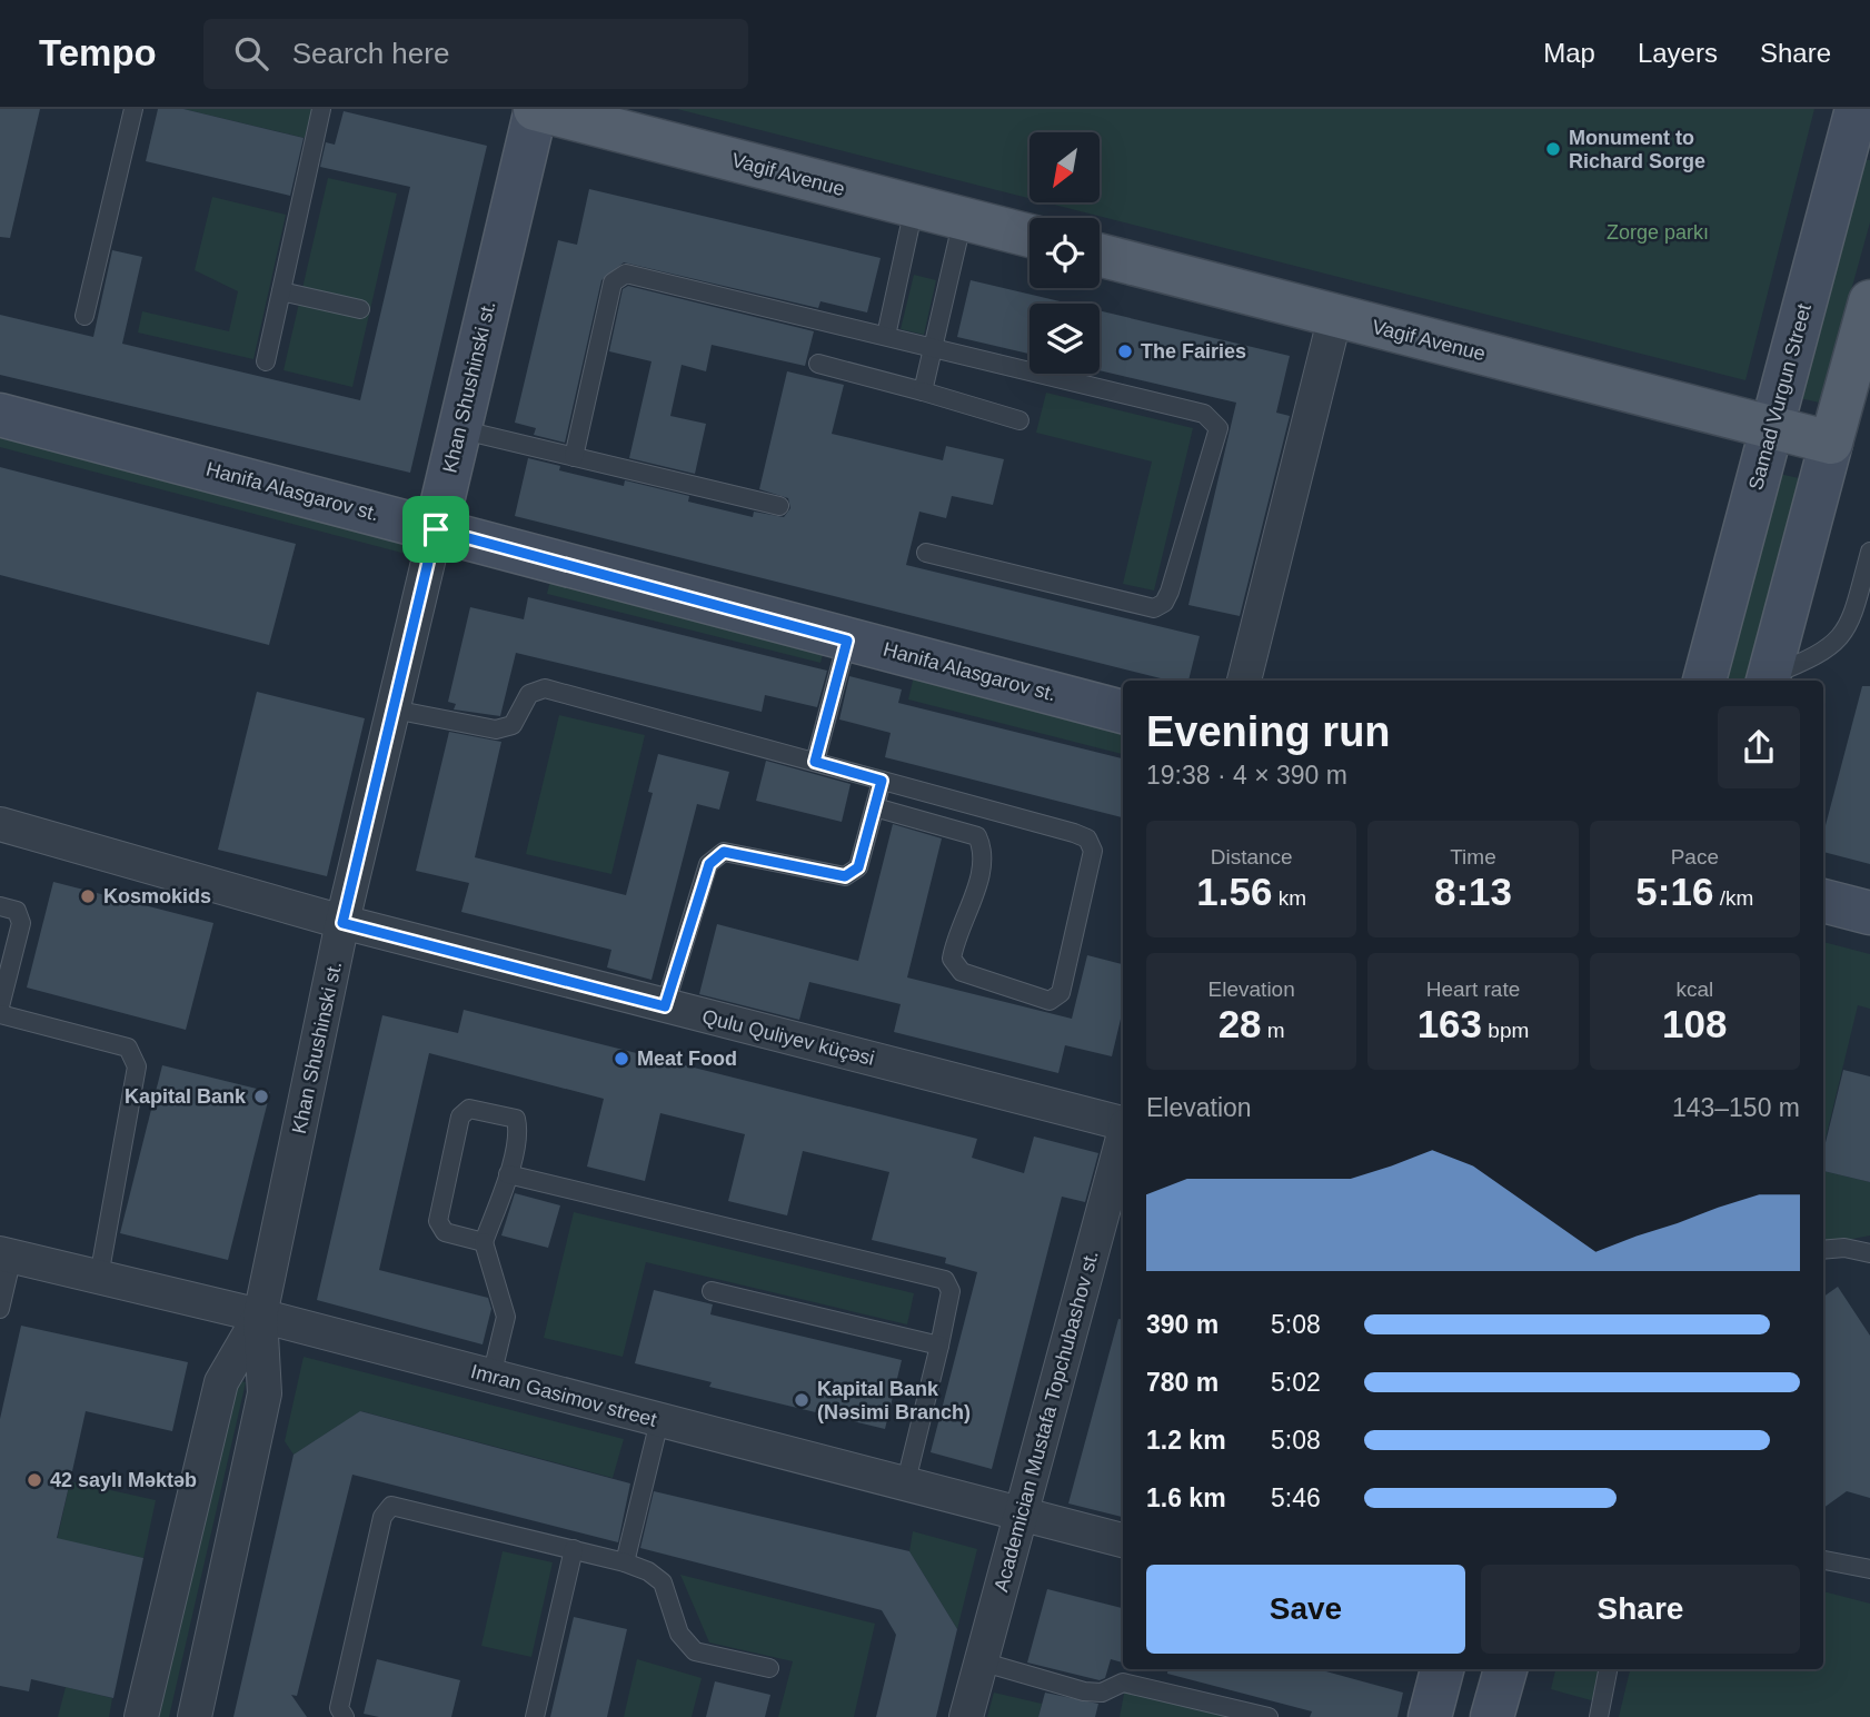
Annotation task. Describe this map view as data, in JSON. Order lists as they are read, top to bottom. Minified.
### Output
{"streets":{"main road":["Vagif Avenue"],"street":["Khan Shushinski st.","Samad Vurgun Street","Hanifa Alasgarov st.","Qulu Quliyev küçəsi","Imran Gasimov street","Academician Mustafa Topchubashov st."]},"crossings":[["Vagif Avenue","Khan Shushinski st."],["Vagif Avenue","Samad Vurgun Street"],["Khan Shushinski st.","Hanifa Alasgarov st."],["Khan Shushinski st.","Qulu Quliyev küçəsi"],["Khan Shushinski st.","Imran Gasimov street"],["Imran Gasimov street","Academician Mustafa Topchubashov st."]],"parks":["Zorge parkı"],"places":["Monument to Richard Sorge","The Fairies","Kosmokids","Meat Food","Kapital Bank","Kapital Bank (Nəsimi Branch)","42 saylı Məktəb"],"north":"bottom left","page":{"header":"Tempo","search":"Search here","nav":["Map","Layers","Share"],"heading":["Evening run","19:38 · 4 × 390 m"],"stats":[["Distance","1.56 km"],["Time","8:13"],["Pace","5:16 /km"],["Elevation","28 m"],["Heart rate","163 bpm"],["kcal","108"]],"chart":["Elevation","143–150 m"],"list":[{"name":"390 m","note":"5:08"},{"name":"780 m","note":"5:02"},{"name":"1.2 km","note":"5:08"},{"name":"1.6 km","note":"5:46"}],"buttons":["Save","Share"]}}
